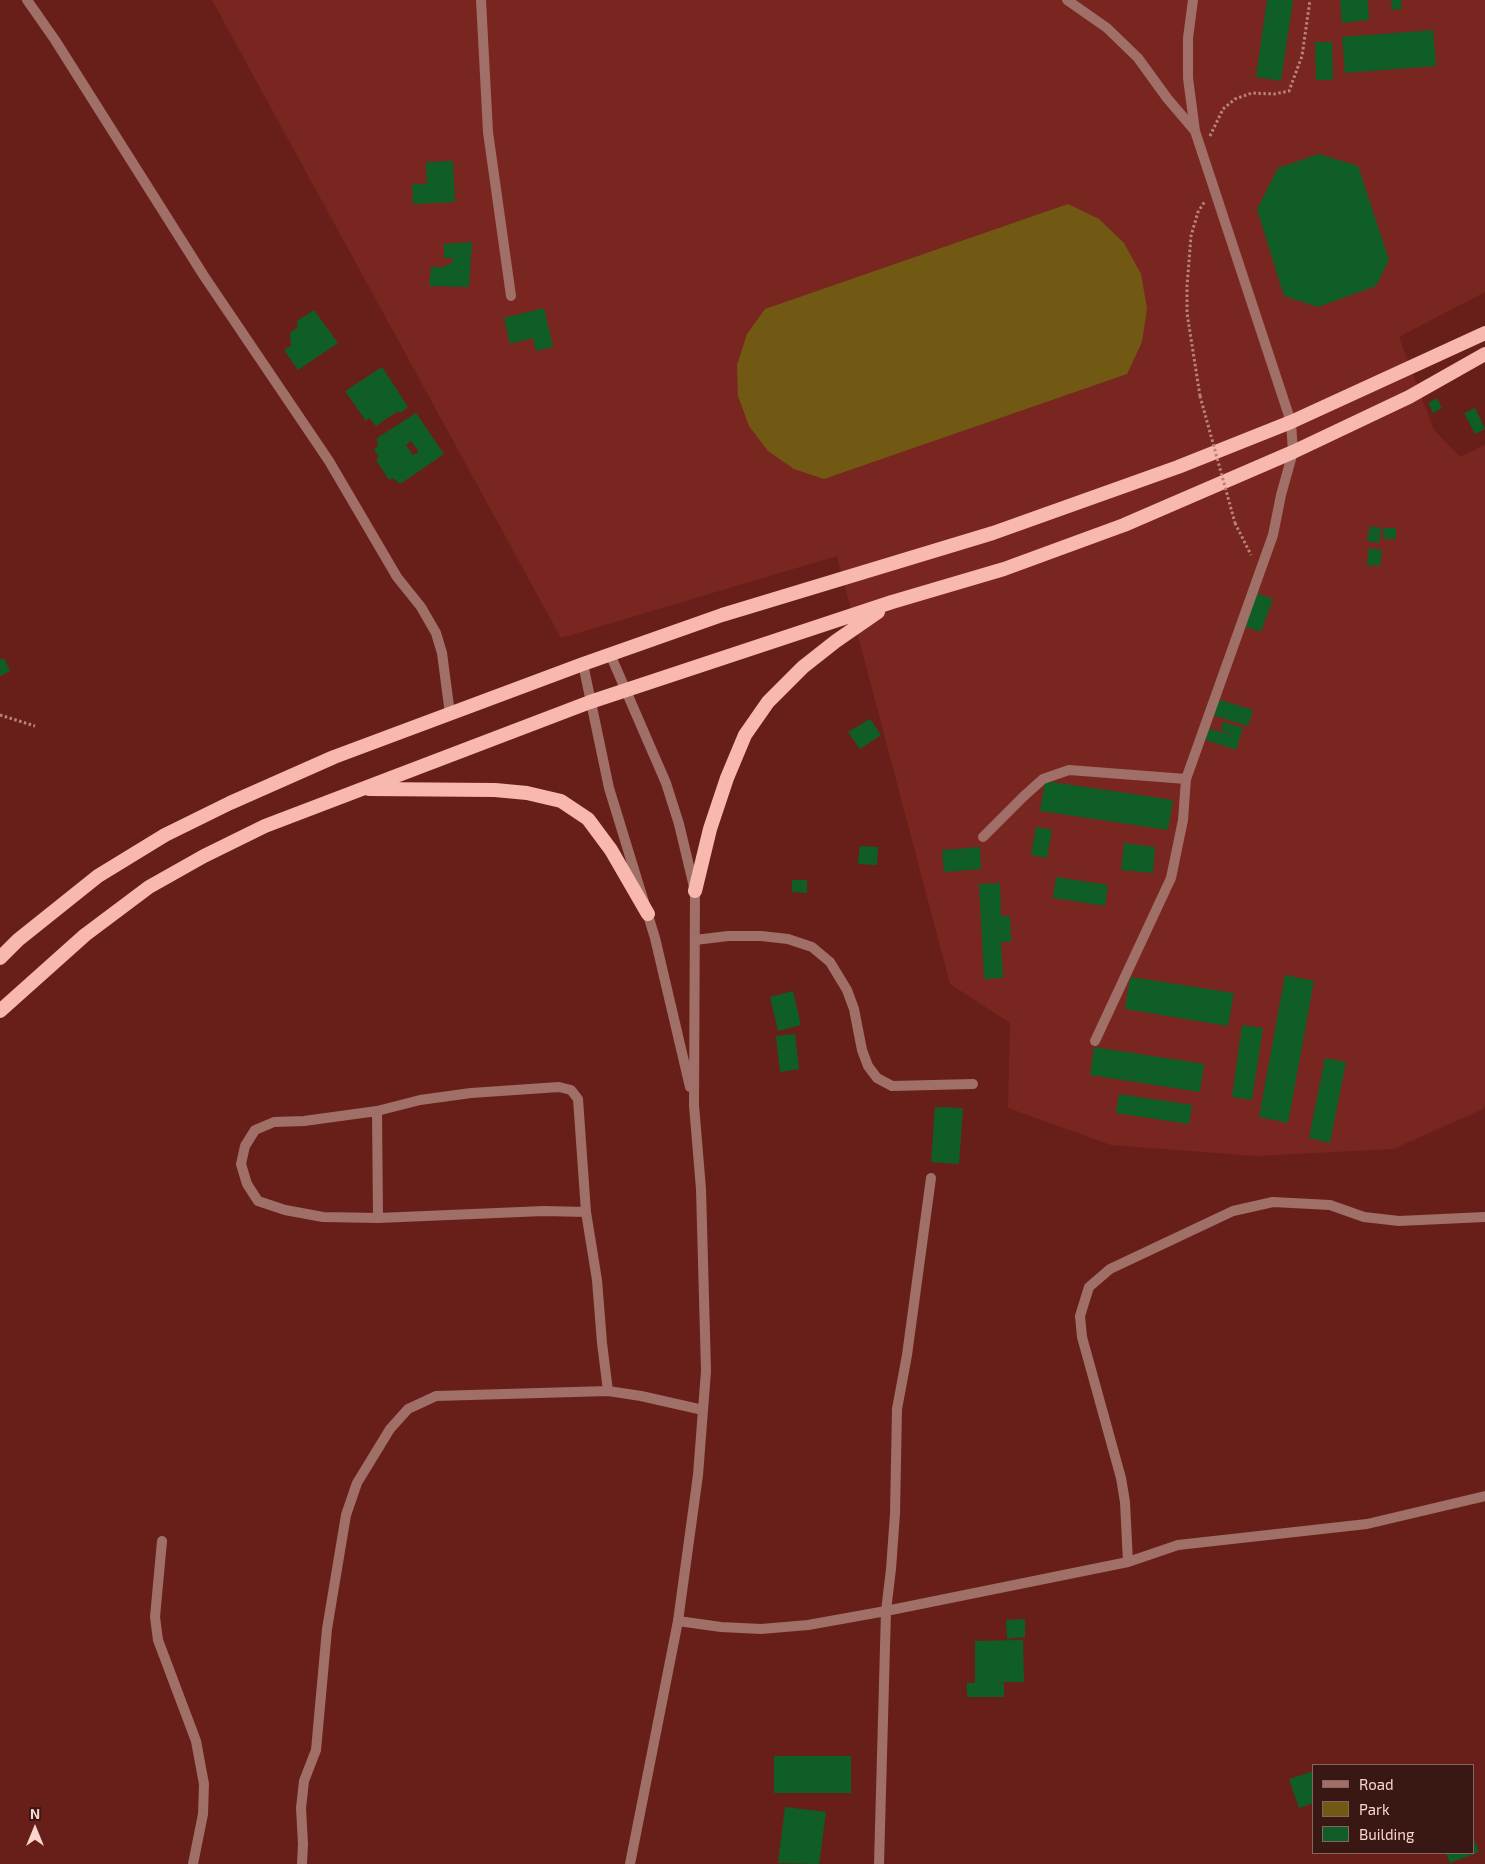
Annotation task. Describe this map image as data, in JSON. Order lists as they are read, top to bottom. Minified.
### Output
{"legend":["Road","Park","Building"],"north":"top"}
